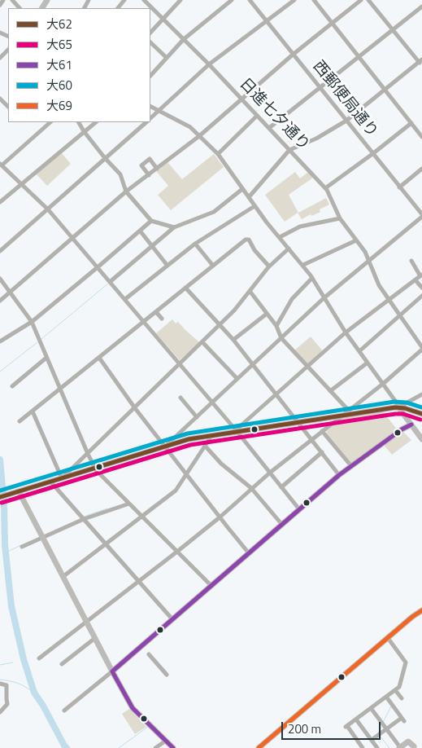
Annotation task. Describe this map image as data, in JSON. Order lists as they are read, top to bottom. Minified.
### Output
{"streets":{"street":["西郵便局通り","日進七夕通り"]},"lines":["transit line 大60","transit line 大62","transit line 大65","transit line 大61","transit line 大69"],"legend":["大62","大65","大61","大60","大69"],"scale_bar":"200 m"}
